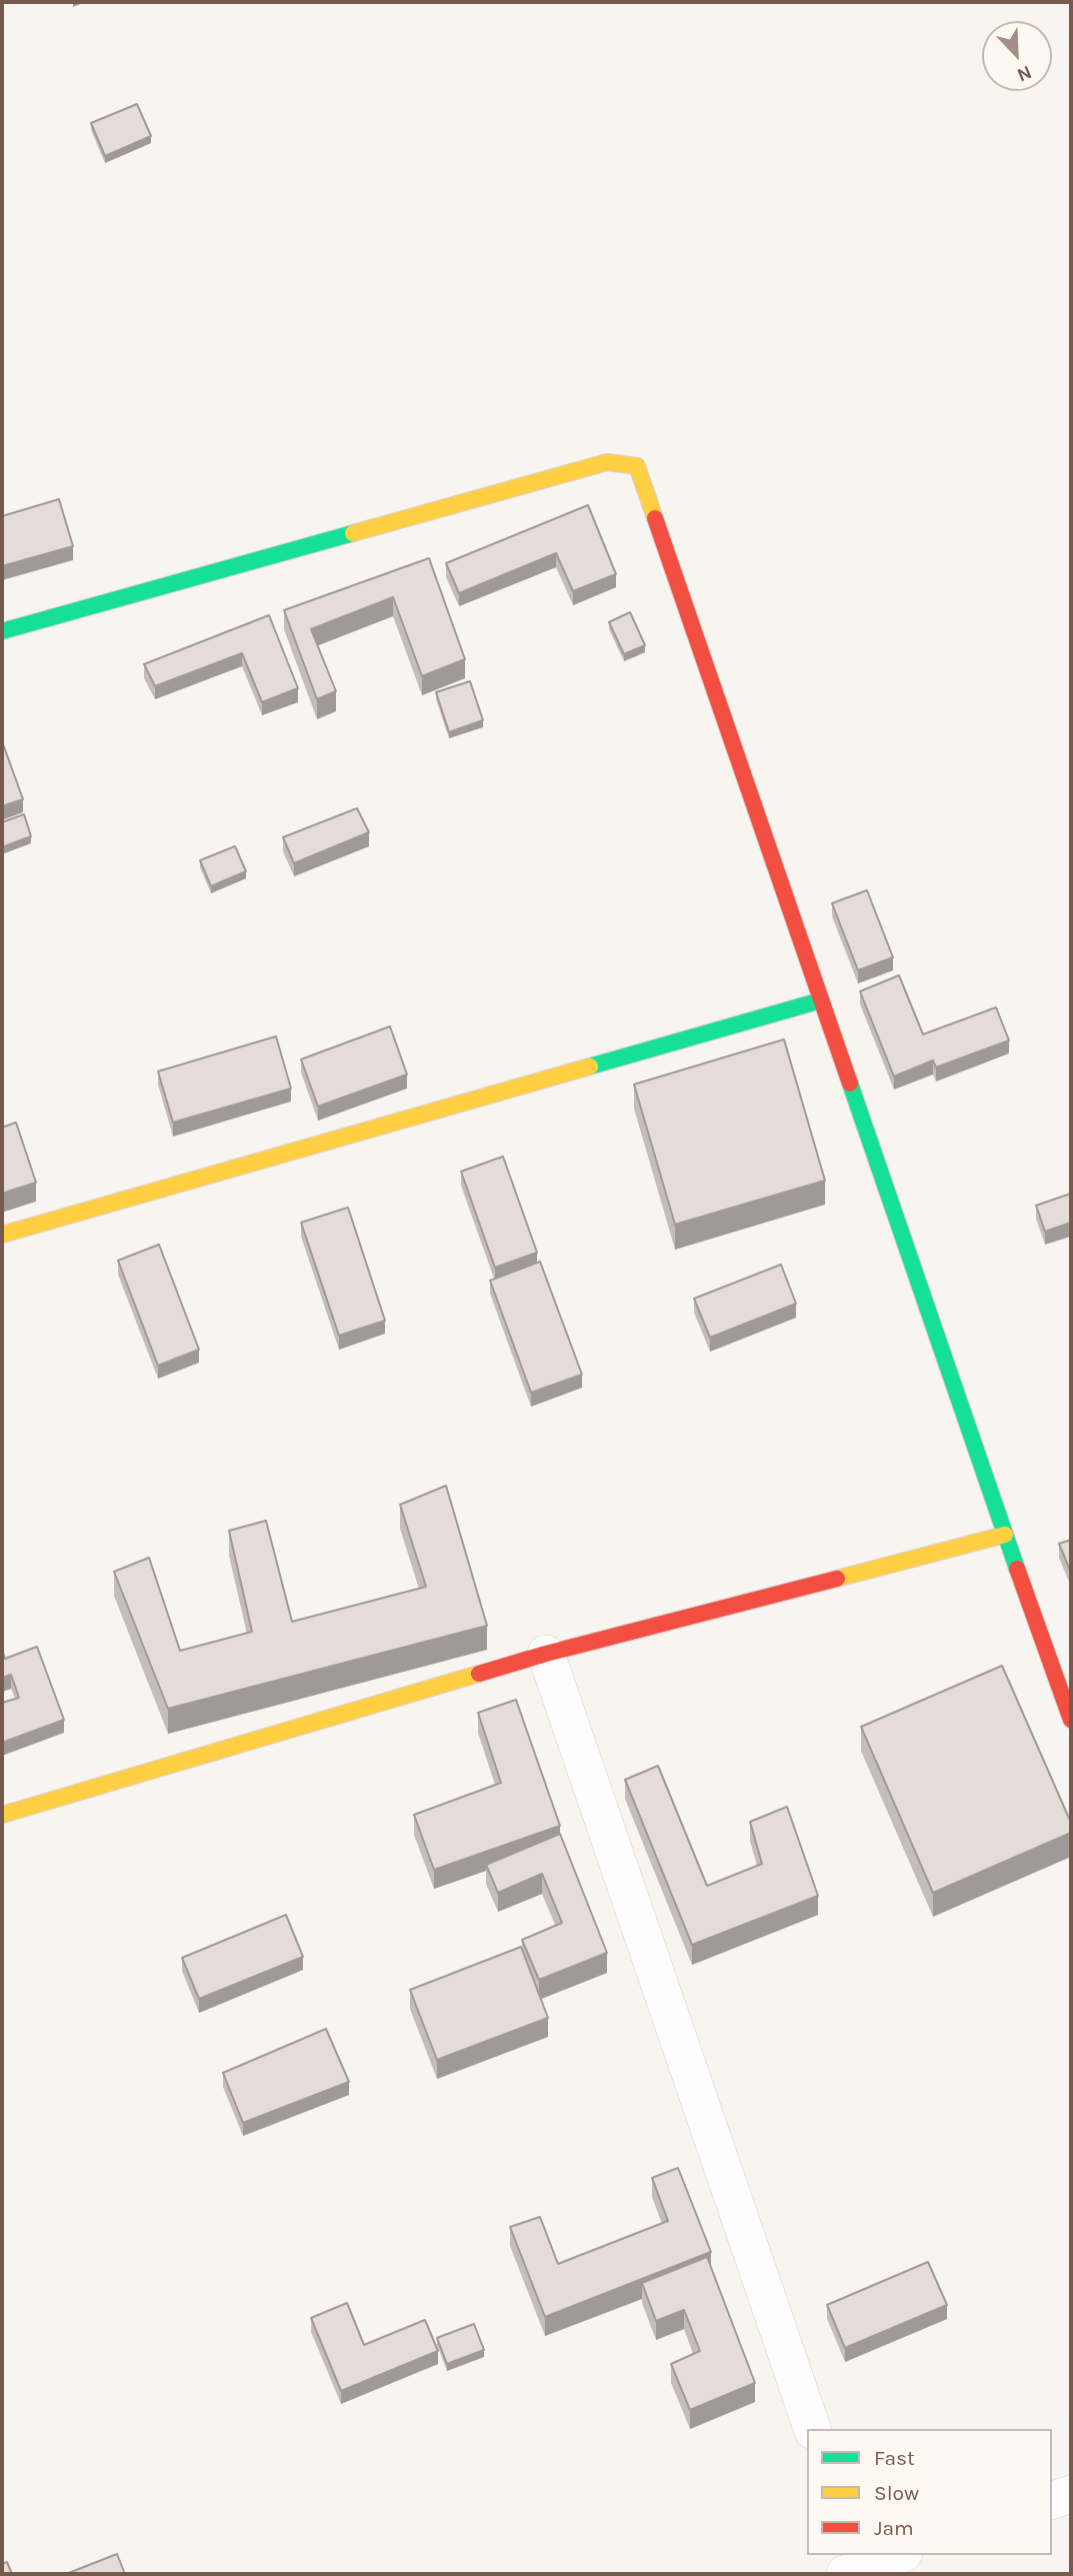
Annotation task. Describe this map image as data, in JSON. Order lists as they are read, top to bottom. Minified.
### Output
{"legend":["Fast","Slow","Jam"],"north":"bottom right"}
